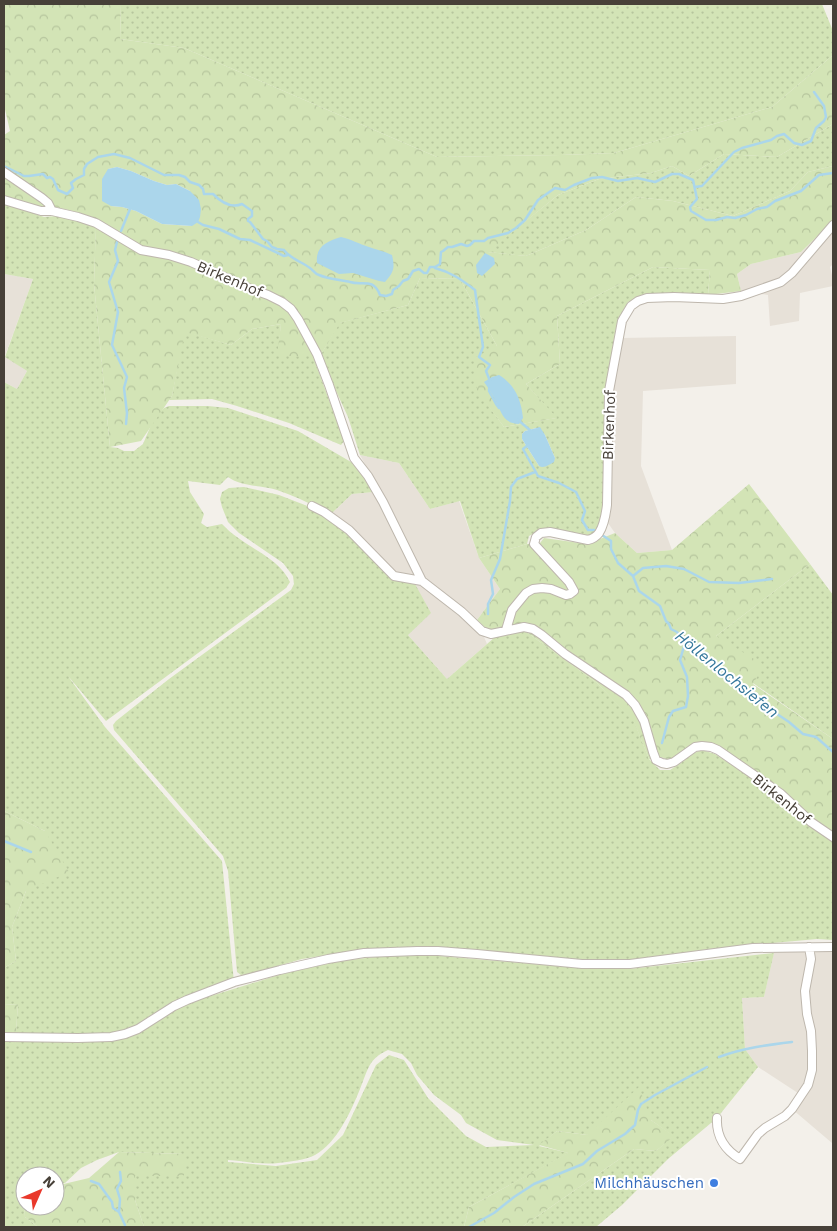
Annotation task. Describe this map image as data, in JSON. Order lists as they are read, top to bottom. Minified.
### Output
{"streets":{"street":["Birkenhof"]},"water":["Höllenlochsiefen"],"places":["Milchhäuschen"],"north":"top right"}
